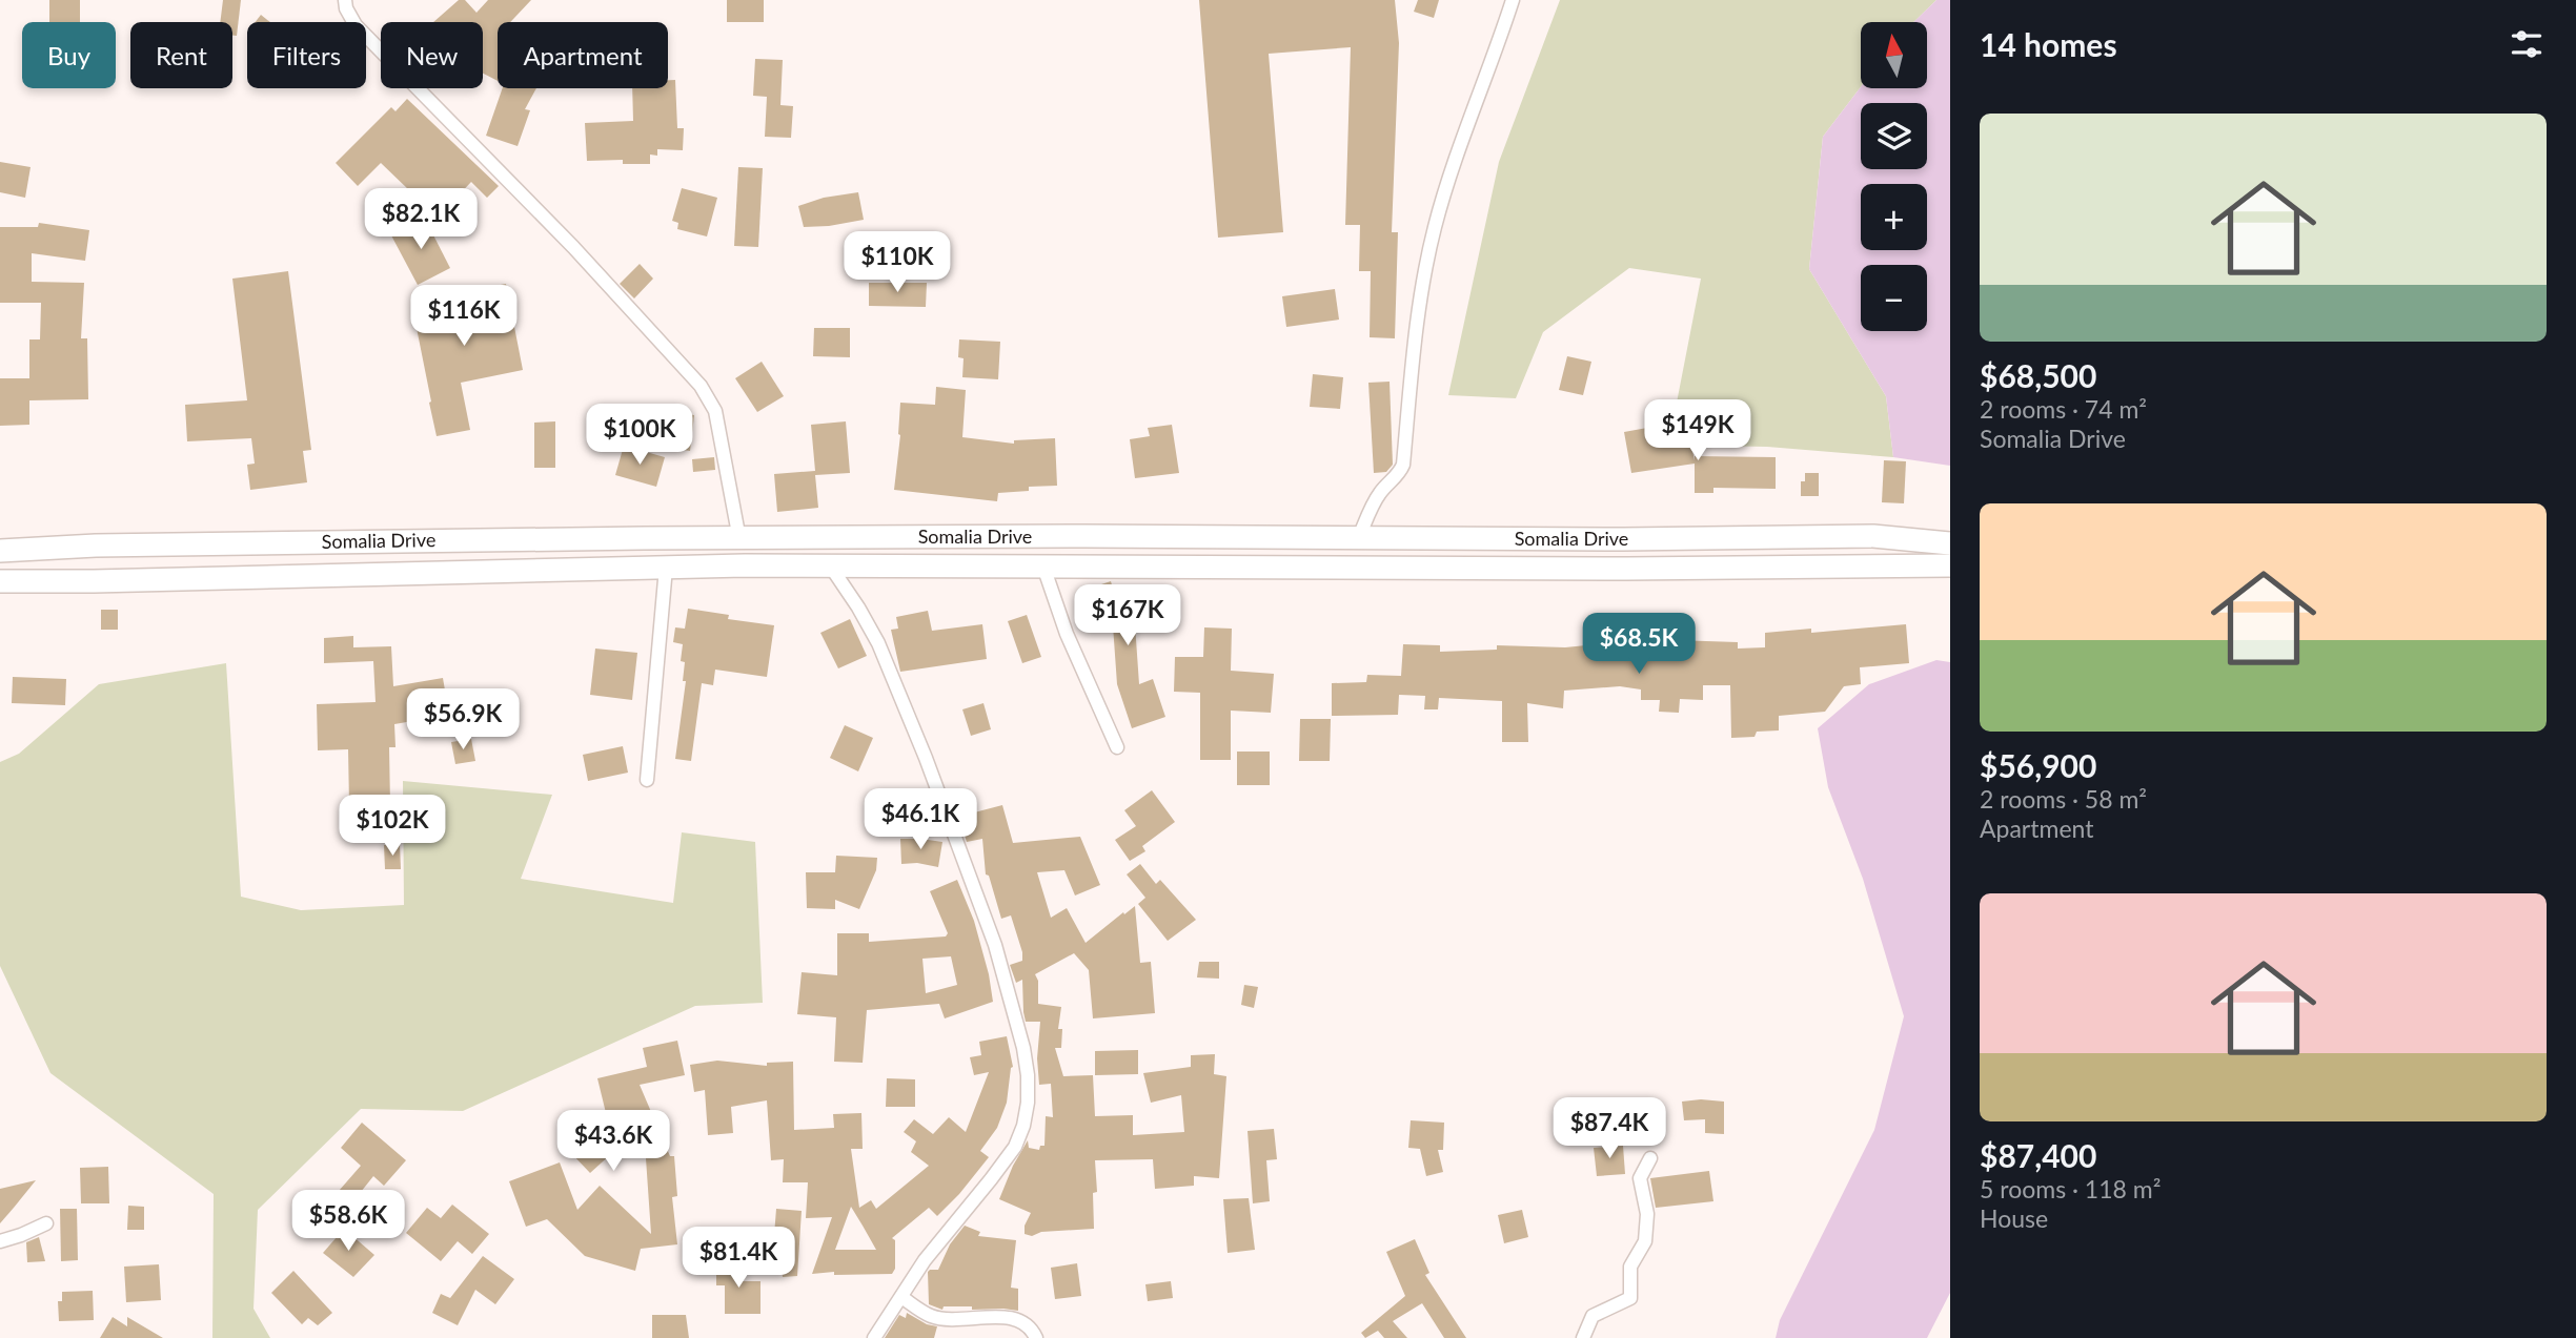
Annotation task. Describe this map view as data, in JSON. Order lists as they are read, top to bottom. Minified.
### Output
{"streets":{"main road":["Somalia Drive"]},"north":"top","page":{"heading":"14 homes","map_buttons":["+","−"],"chip":["Buy","Rent","Filters","New","Apartment"],"list":[{"name":"$68,500","note":"2 rooms · 74 m² · Somalia Drive"},{"name":"$56,900","note":"2 rooms · 58 m² · Apartment"},{"name":"$87,400","note":"5 rooms · 118 m² · House"}],"price":["$82.1K","$110K","$116K","$149K","$100K","$167K","$68.5K","$56.9K","$46.1K","$102K","$87.4K","$43.6K","$58.6K","$81.4K"]}}
